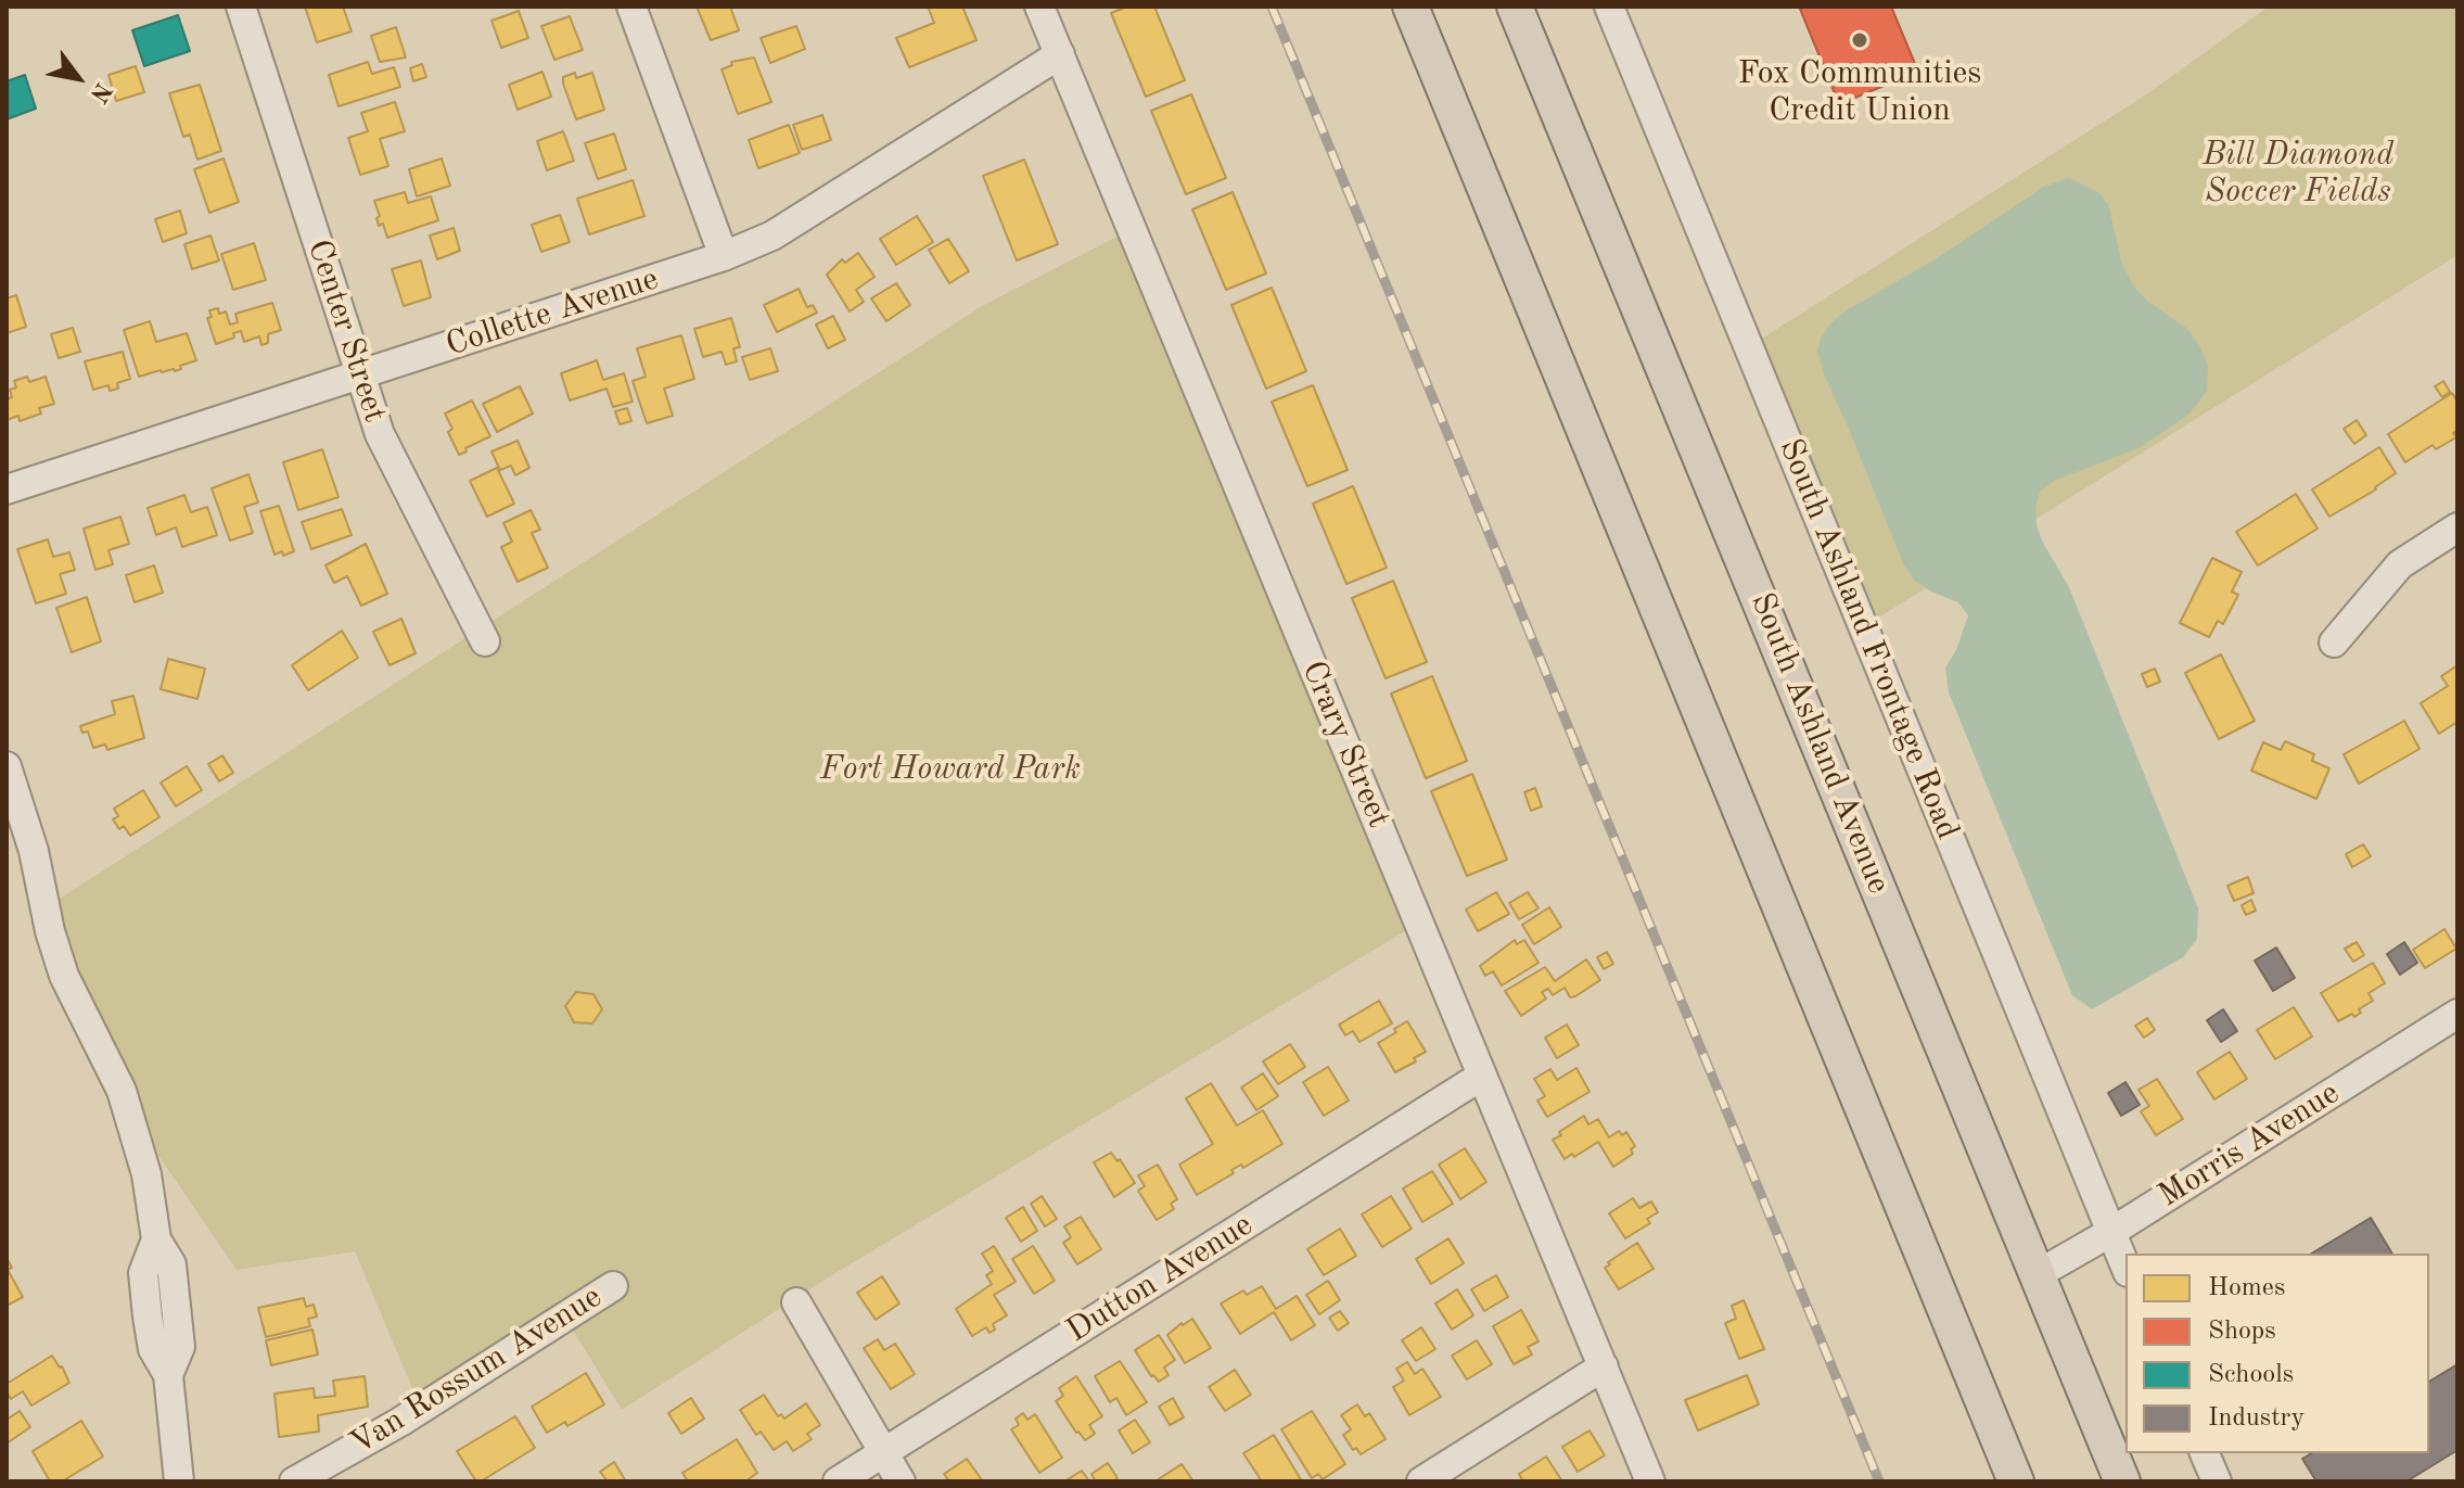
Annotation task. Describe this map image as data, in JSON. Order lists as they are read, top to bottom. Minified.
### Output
{"streets":{"main road":["South Ashland Avenue"],"street":["Collette Avenue","Center Street","South Ashland Frontage Road","Crary Street","Morris Avenue","Dutton Avenue","Van Rossum Avenue"]},"crossings":[["Collette Avenue","Center Street"],["Collette Avenue","Crary Street"],["South Ashland Frontage Road","Morris Avenue"],["South Ashland Avenue","Morris Avenue"],["Crary Street","Dutton Avenue"]],"parks":["Bill Diamond Soccer Fields","Fort Howard Park"],"places":["Fox Communities Credit Union"],"legend":["Homes","Shops","Schools","Industry"],"north":"bottom right"}
